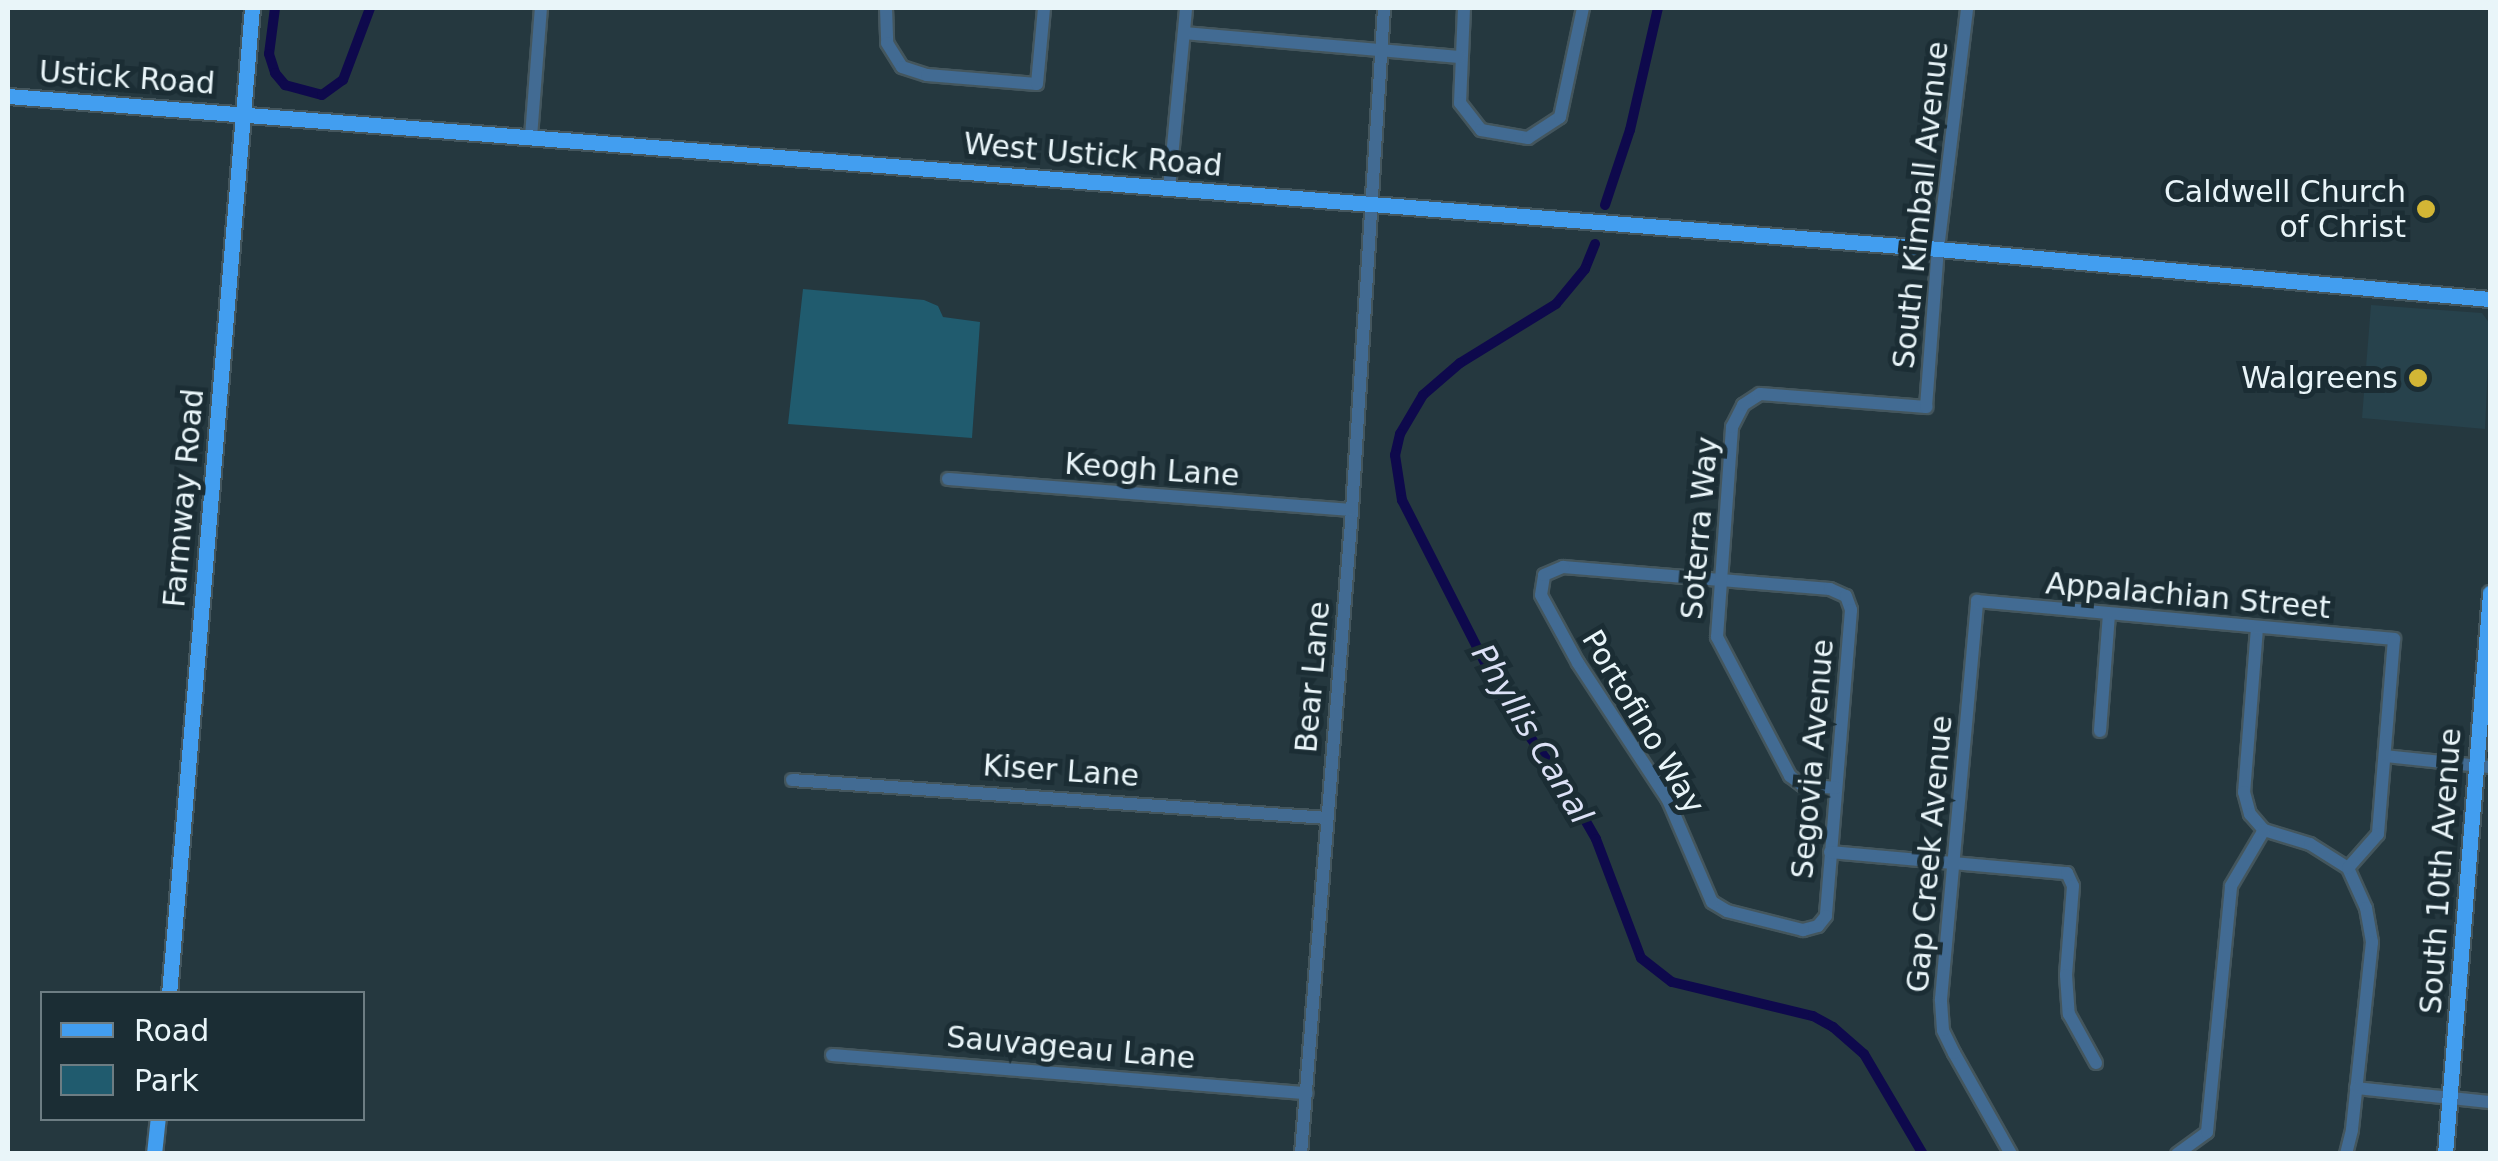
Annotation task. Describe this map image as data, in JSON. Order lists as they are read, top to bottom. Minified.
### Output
{"streets":{"main road":["Ustick Road","West Ustick Road","Farmway Road","South 10th Avenue"],"street":["South Kimball Avenue","Keogh Lane","Soterra Way","Appalachian Street","Bear Lane","Portofino Way","Segovia Avenue","Kiser Lane","Gap Creek Avenue","Sauvageau Lane"]},"crossings":[["Ustick Road","West Ustick Road"],["Ustick Road","Farmway Road"],["West Ustick Road","South Kimball Avenue"],["West Ustick Road","Farmway Road"],["West Ustick Road","Bear Lane"],["South Kimball Avenue","Soterra Way"],["Keogh Lane","Bear Lane"],["Soterra Way","Portofino Way"],["Soterra Way","Segovia Avenue"],["Appalachian Street","Gap Creek Avenue"],["Bear Lane","Kiser Lane"],["Bear Lane","Sauvageau Lane"],["Portofino Way","Segovia Avenue"]],"water":["Phyllis Canal"],"places":["Caldwell Church of Christ","Walgreens"],"legend":["Road","Park"]}
